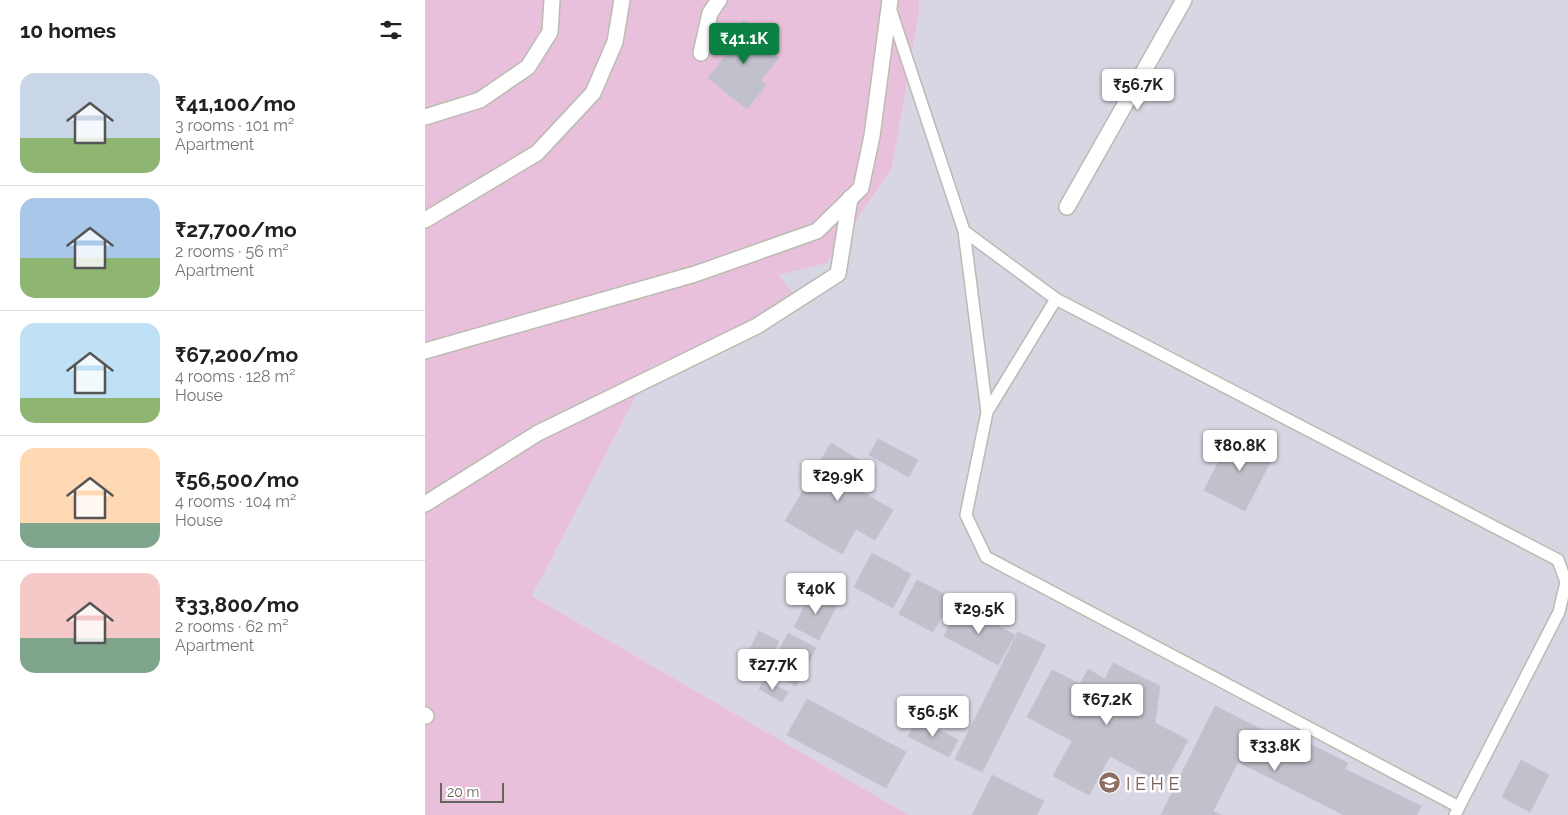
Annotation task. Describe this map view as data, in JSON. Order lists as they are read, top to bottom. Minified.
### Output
{"places":{"school or university":["I E H E"]},"scale_bar":"20 m","page":{"heading":"10 homes","price":["₹41.1K","₹56.7K","₹80.8K","₹29.9K","₹40K","₹29.5K","₹27.7K","₹67.2K","₹56.5K","₹33.8K"],"list":[{"name":"₹41,100/mo","note":"3 rooms · 101 m² · Apartment"},{"name":"₹27,700/mo","note":"2 rooms · 56 m² · Apartment"},{"name":"₹67,200/mo","note":"4 rooms · 128 m² · House"},{"name":"₹56,500/mo","note":"4 rooms · 104 m² · House"},{"name":"₹33,800/mo","note":"2 rooms · 62 m² · Apartment"}],"scale":"20 m"}}
